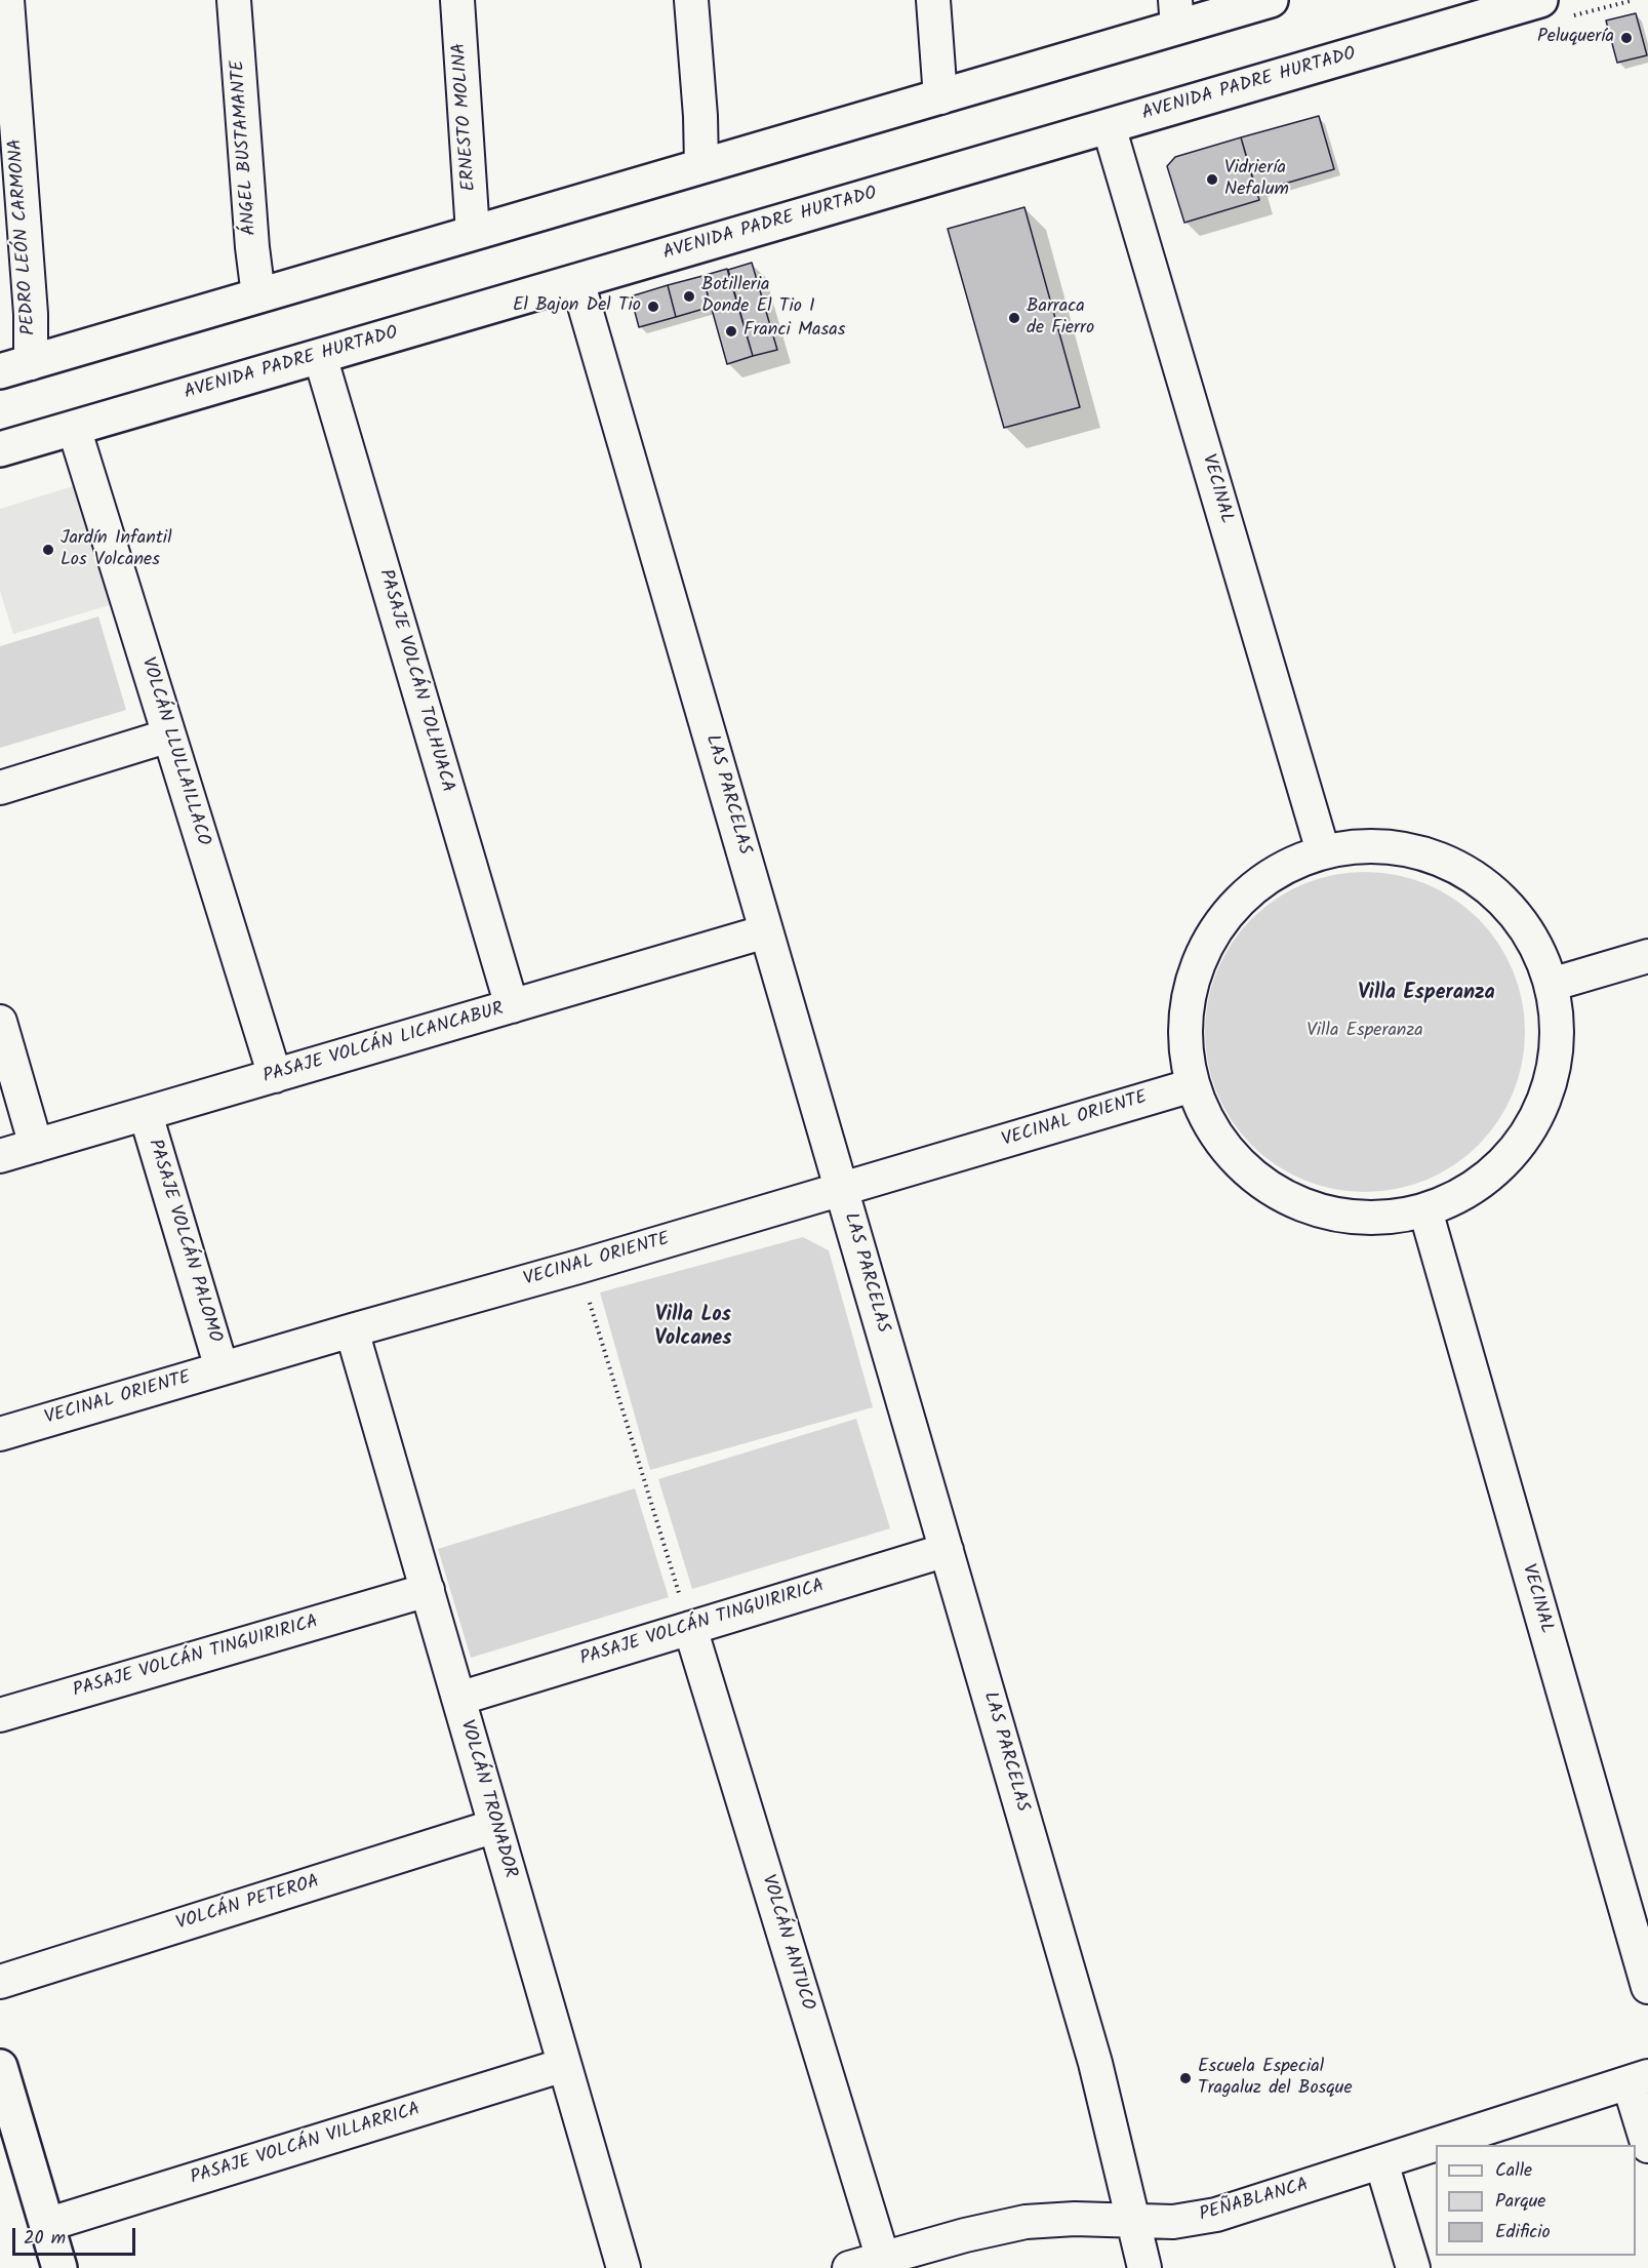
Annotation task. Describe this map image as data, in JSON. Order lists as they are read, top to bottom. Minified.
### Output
{"streets":{"main road":["AVENIDA PADRE HURTADO"],"street":["ERNESTO MOLINA","ÁNGEL BUSTAMANTE","PEDRO LEÓN CARMONA","VECINAL","PASAJE VOLCÁN TOLHUACA","VOLCÁN LLULLAILLACO","LAS PARCELAS","PASAJE VOLCÁN LICANCABUR","VECINAL ORIENTE","PASAJE VOLCÁN PALOMO","PASAJE VOLCÁN TINGUIRIRICA","VOLCÁN TRONADOR","VOLCÁN PETEROA","VOLCÁN ANTUCO","PASAJE VOLCÁN VILLARRICA","PEÑABLANCA"]},"crossings":[["AVENIDA PADRE HURTADO","VECINAL"],["AVENIDA PADRE HURTADO","PASAJE VOLCÁN TOLHUACA"],["AVENIDA PADRE HURTADO","VOLCÁN LLULLAILLACO"],["AVENIDA PADRE HURTADO","LAS PARCELAS"],["PASAJE VOLCÁN TOLHUACA","PASAJE VOLCÁN LICANCABUR"],["VOLCÁN LLULLAILLACO","PASAJE VOLCÁN LICANCABUR"],["LAS PARCELAS","PASAJE VOLCÁN LICANCABUR"],["LAS PARCELAS","VECINAL ORIENTE"],["LAS PARCELAS","PASAJE VOLCÁN TINGUIRIRICA"],["LAS PARCELAS","PEÑABLANCA"],["PASAJE VOLCÁN LICANCABUR","PASAJE VOLCÁN PALOMO"],["VECINAL ORIENTE","PASAJE VOLCÁN PALOMO"],["VECINAL ORIENTE","VOLCÁN TRONADOR"],["PASAJE VOLCÁN TINGUIRIRICA","VOLCÁN TRONADOR"],["PASAJE VOLCÁN TINGUIRIRICA","VOLCÁN ANTUCO"],["VOLCÁN TRONADOR","VOLCÁN PETEROA"],["VOLCÁN TRONADOR","PASAJE VOLCÁN VILLARRICA"],["VOLCÁN ANTUCO","PEÑABLANCA"]],"districts":["Villa Esperanza","Villa Los Volcanes"],"parks":["Villa Esperanza"],"places":["Peluquería","Vidriería Nefalum","Botilleria Donde El Tio I","El Bajon Del Tio","Barraca de Fierro","Franci Masas","Jardín Infantil Los Volcanes","Escuela Especial Tragaluz del Bosque"],"legend":["Calle","Parque","Edificio"],"scale_bar":"20 m"}
